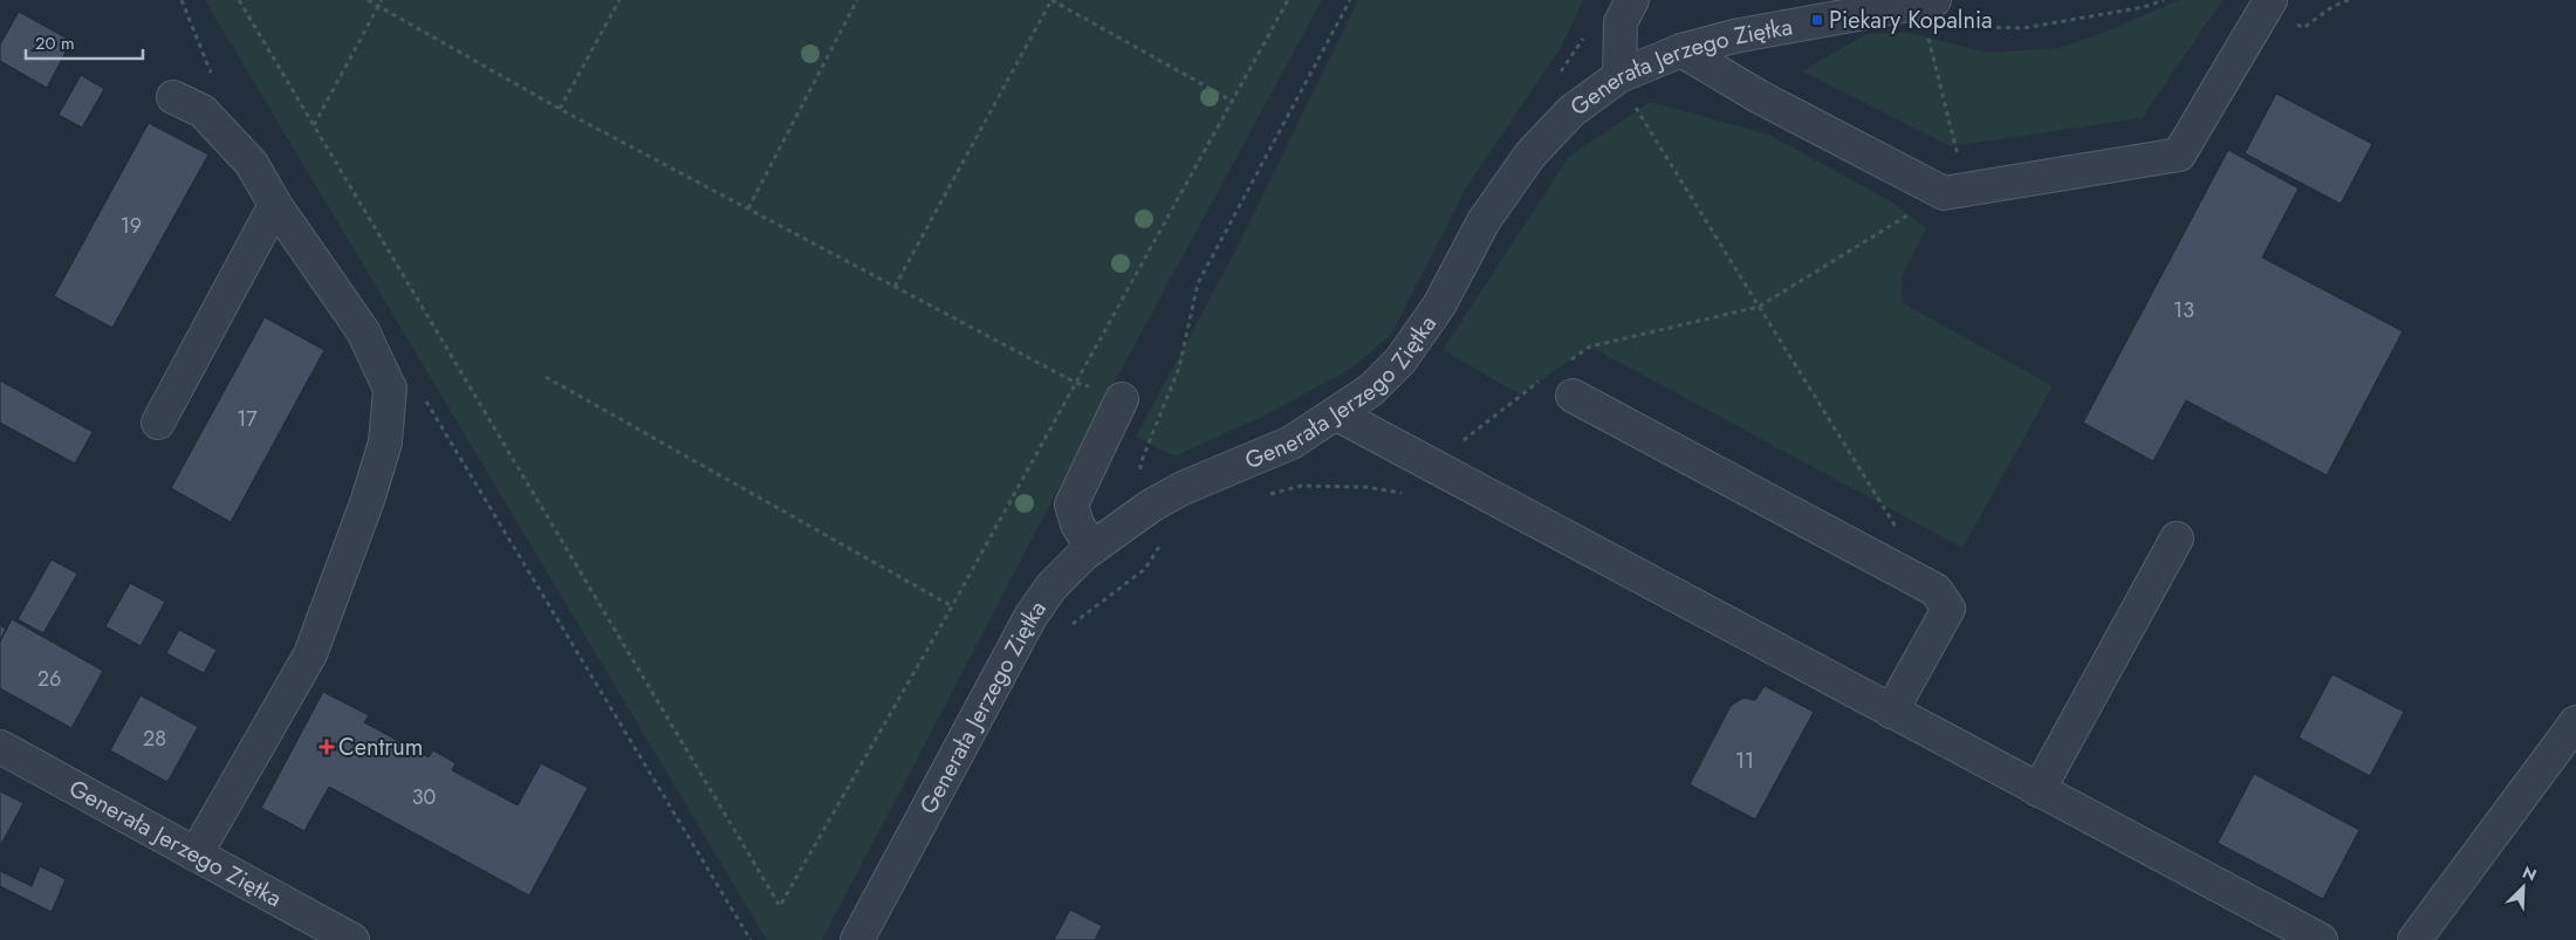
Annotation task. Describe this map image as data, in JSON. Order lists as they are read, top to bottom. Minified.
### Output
{"streets":{"street":["Generała Jerzego Ziętka"]},"places":{"transit":["Piekary Kopalnia"],"health":["Centrum"]},"house_numbers":["19","13","17","26","28","11","30"],"scale_bar":"20 m","north":"top right"}
